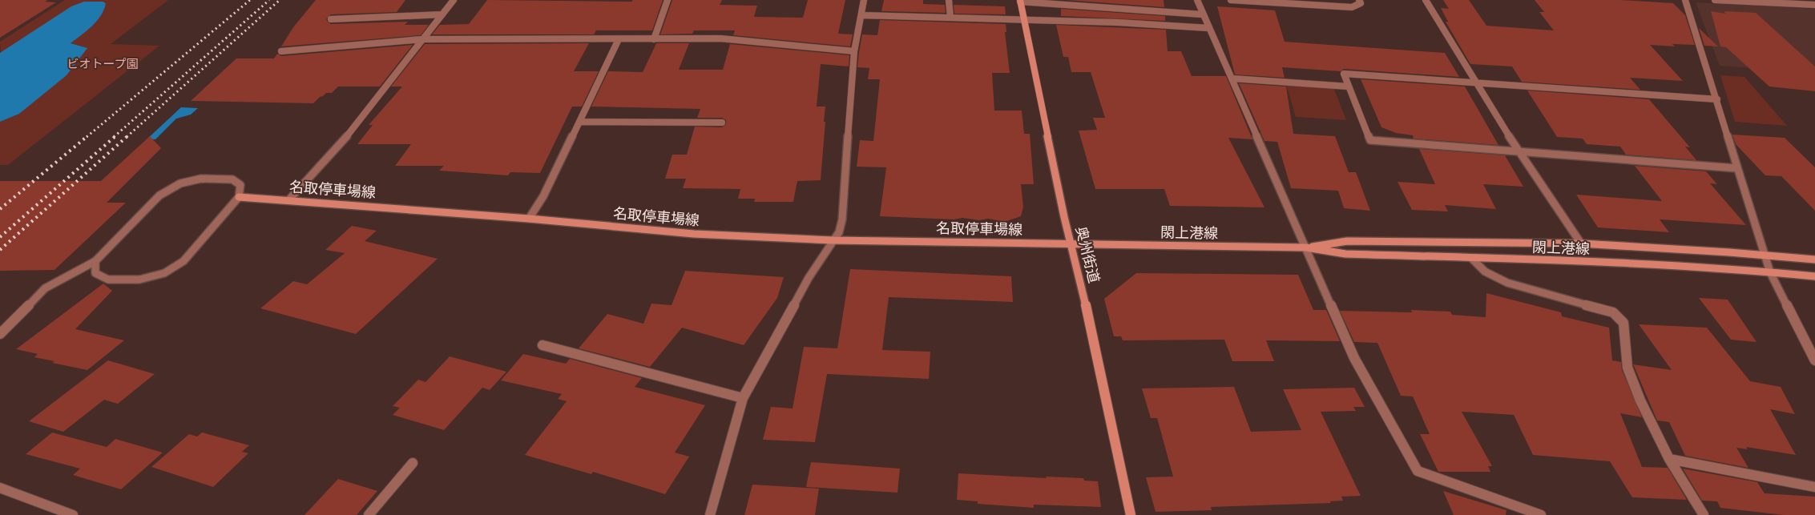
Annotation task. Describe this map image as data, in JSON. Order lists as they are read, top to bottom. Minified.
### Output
{"streets":{"main road":["名取停車場線","閖上港線","奥州街道"]},"crossings":[["名取停車場線","閖上港線"],["名取停車場線","奥州街道"],["閖上港線","奥州街道"]],"parks":["ビオトープ園"]}
